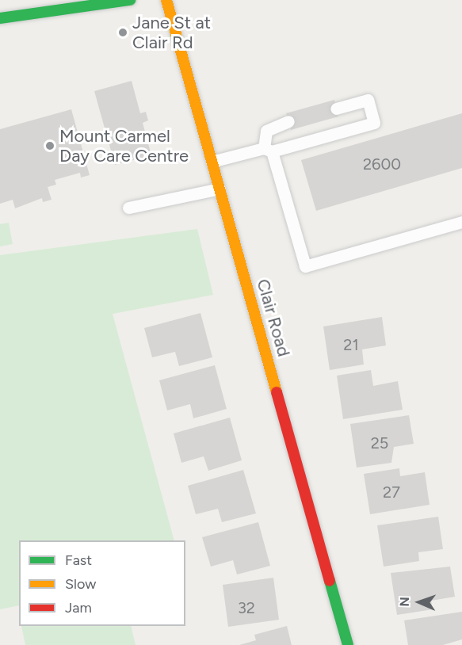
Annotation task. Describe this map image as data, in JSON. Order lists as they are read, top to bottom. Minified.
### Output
{"streets":{"street":["Clair Road"]},"places":["Jane St at Clair Rd","Mount Carmel Day Care Centre"],"house_numbers":["2600","21","25","27","32"],"legend":["Fast","Slow","Jam"],"north":"left"}
